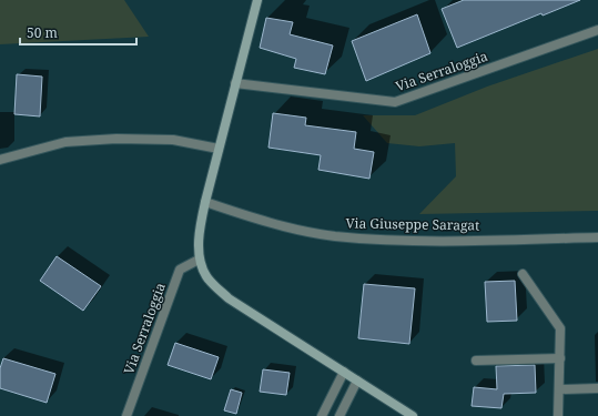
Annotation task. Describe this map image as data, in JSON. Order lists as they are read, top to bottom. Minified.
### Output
{"streets":{"street":["Via Serraloggia","Via Giuseppe Saragat"]},"scale_bar":"50 m"}
